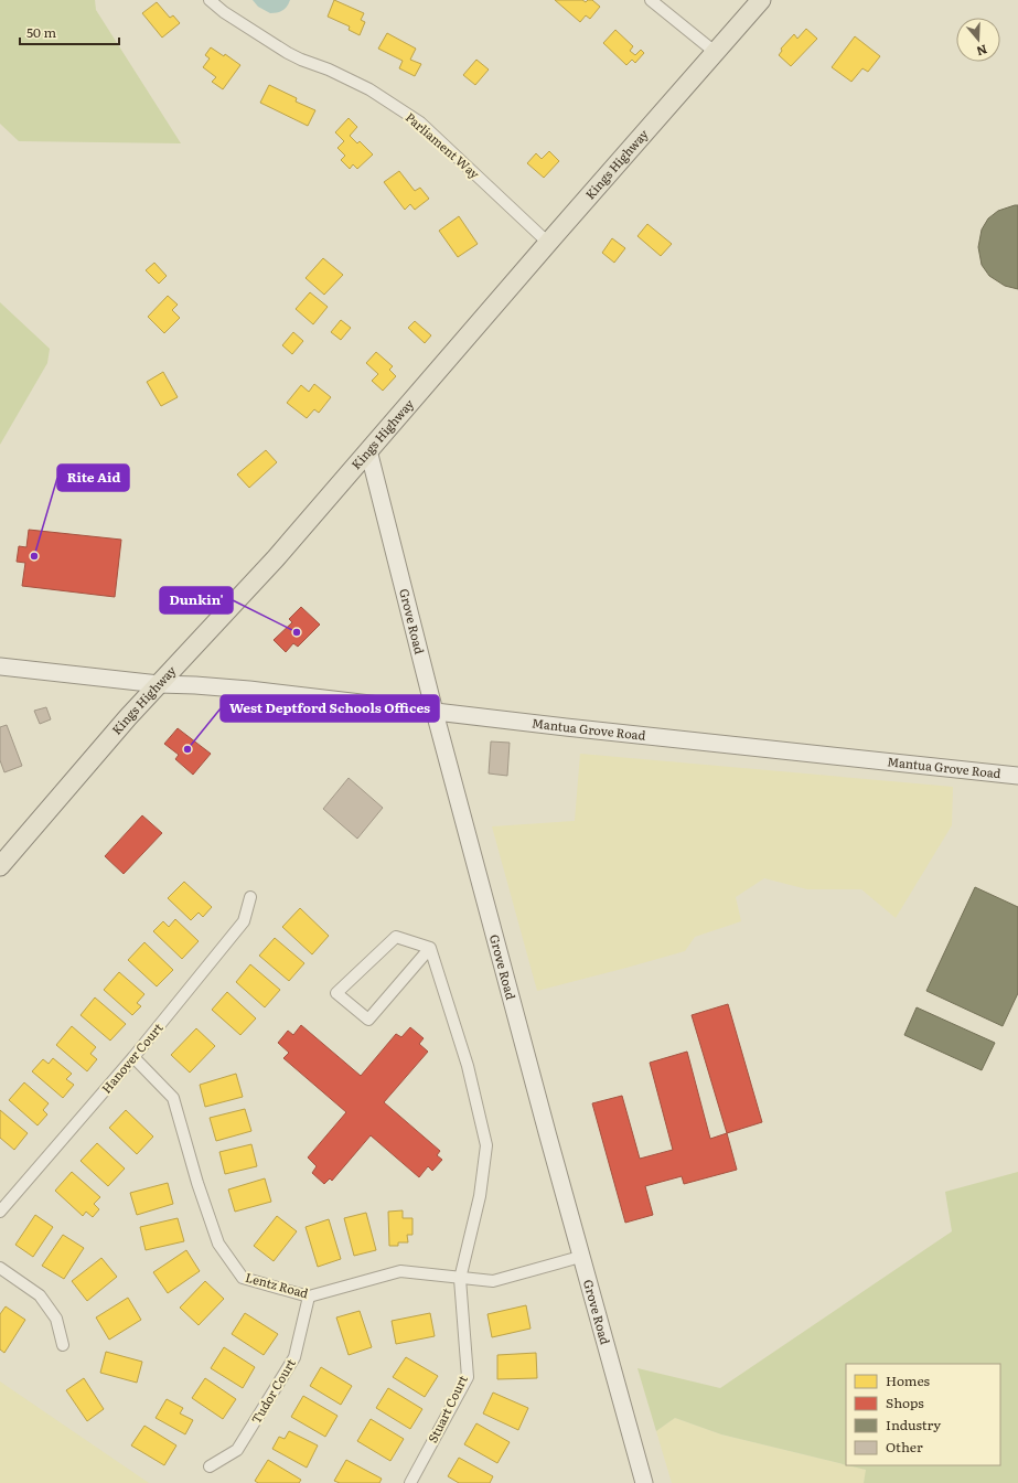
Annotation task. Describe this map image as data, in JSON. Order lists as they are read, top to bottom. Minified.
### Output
{"streets":{"main road":["Kings Highway","Grove Road","Mantua Grove Road"],"street":["Parliament Way","Hanover Court","Lentz Road","Tudor Court","Stuart Court"]},"crossings":[["Parliament Way","Kings Highway"],["Kings Highway","Grove Road"],["Kings Highway","Mantua Grove Road"],["Grove Road","Mantua Grove Road"],["Grove Road","Lentz Road"],["Hanover Court","Lentz Road"],["Lentz Road","Tudor Court"],["Lentz Road","Stuart Court"]],"places":["Rite Aid","Dunkin'","West Deptford Schools Offices"],"legend":["Homes","Shops","Industry","Other"],"scale_bar":"50 m","north":"bottom"}
